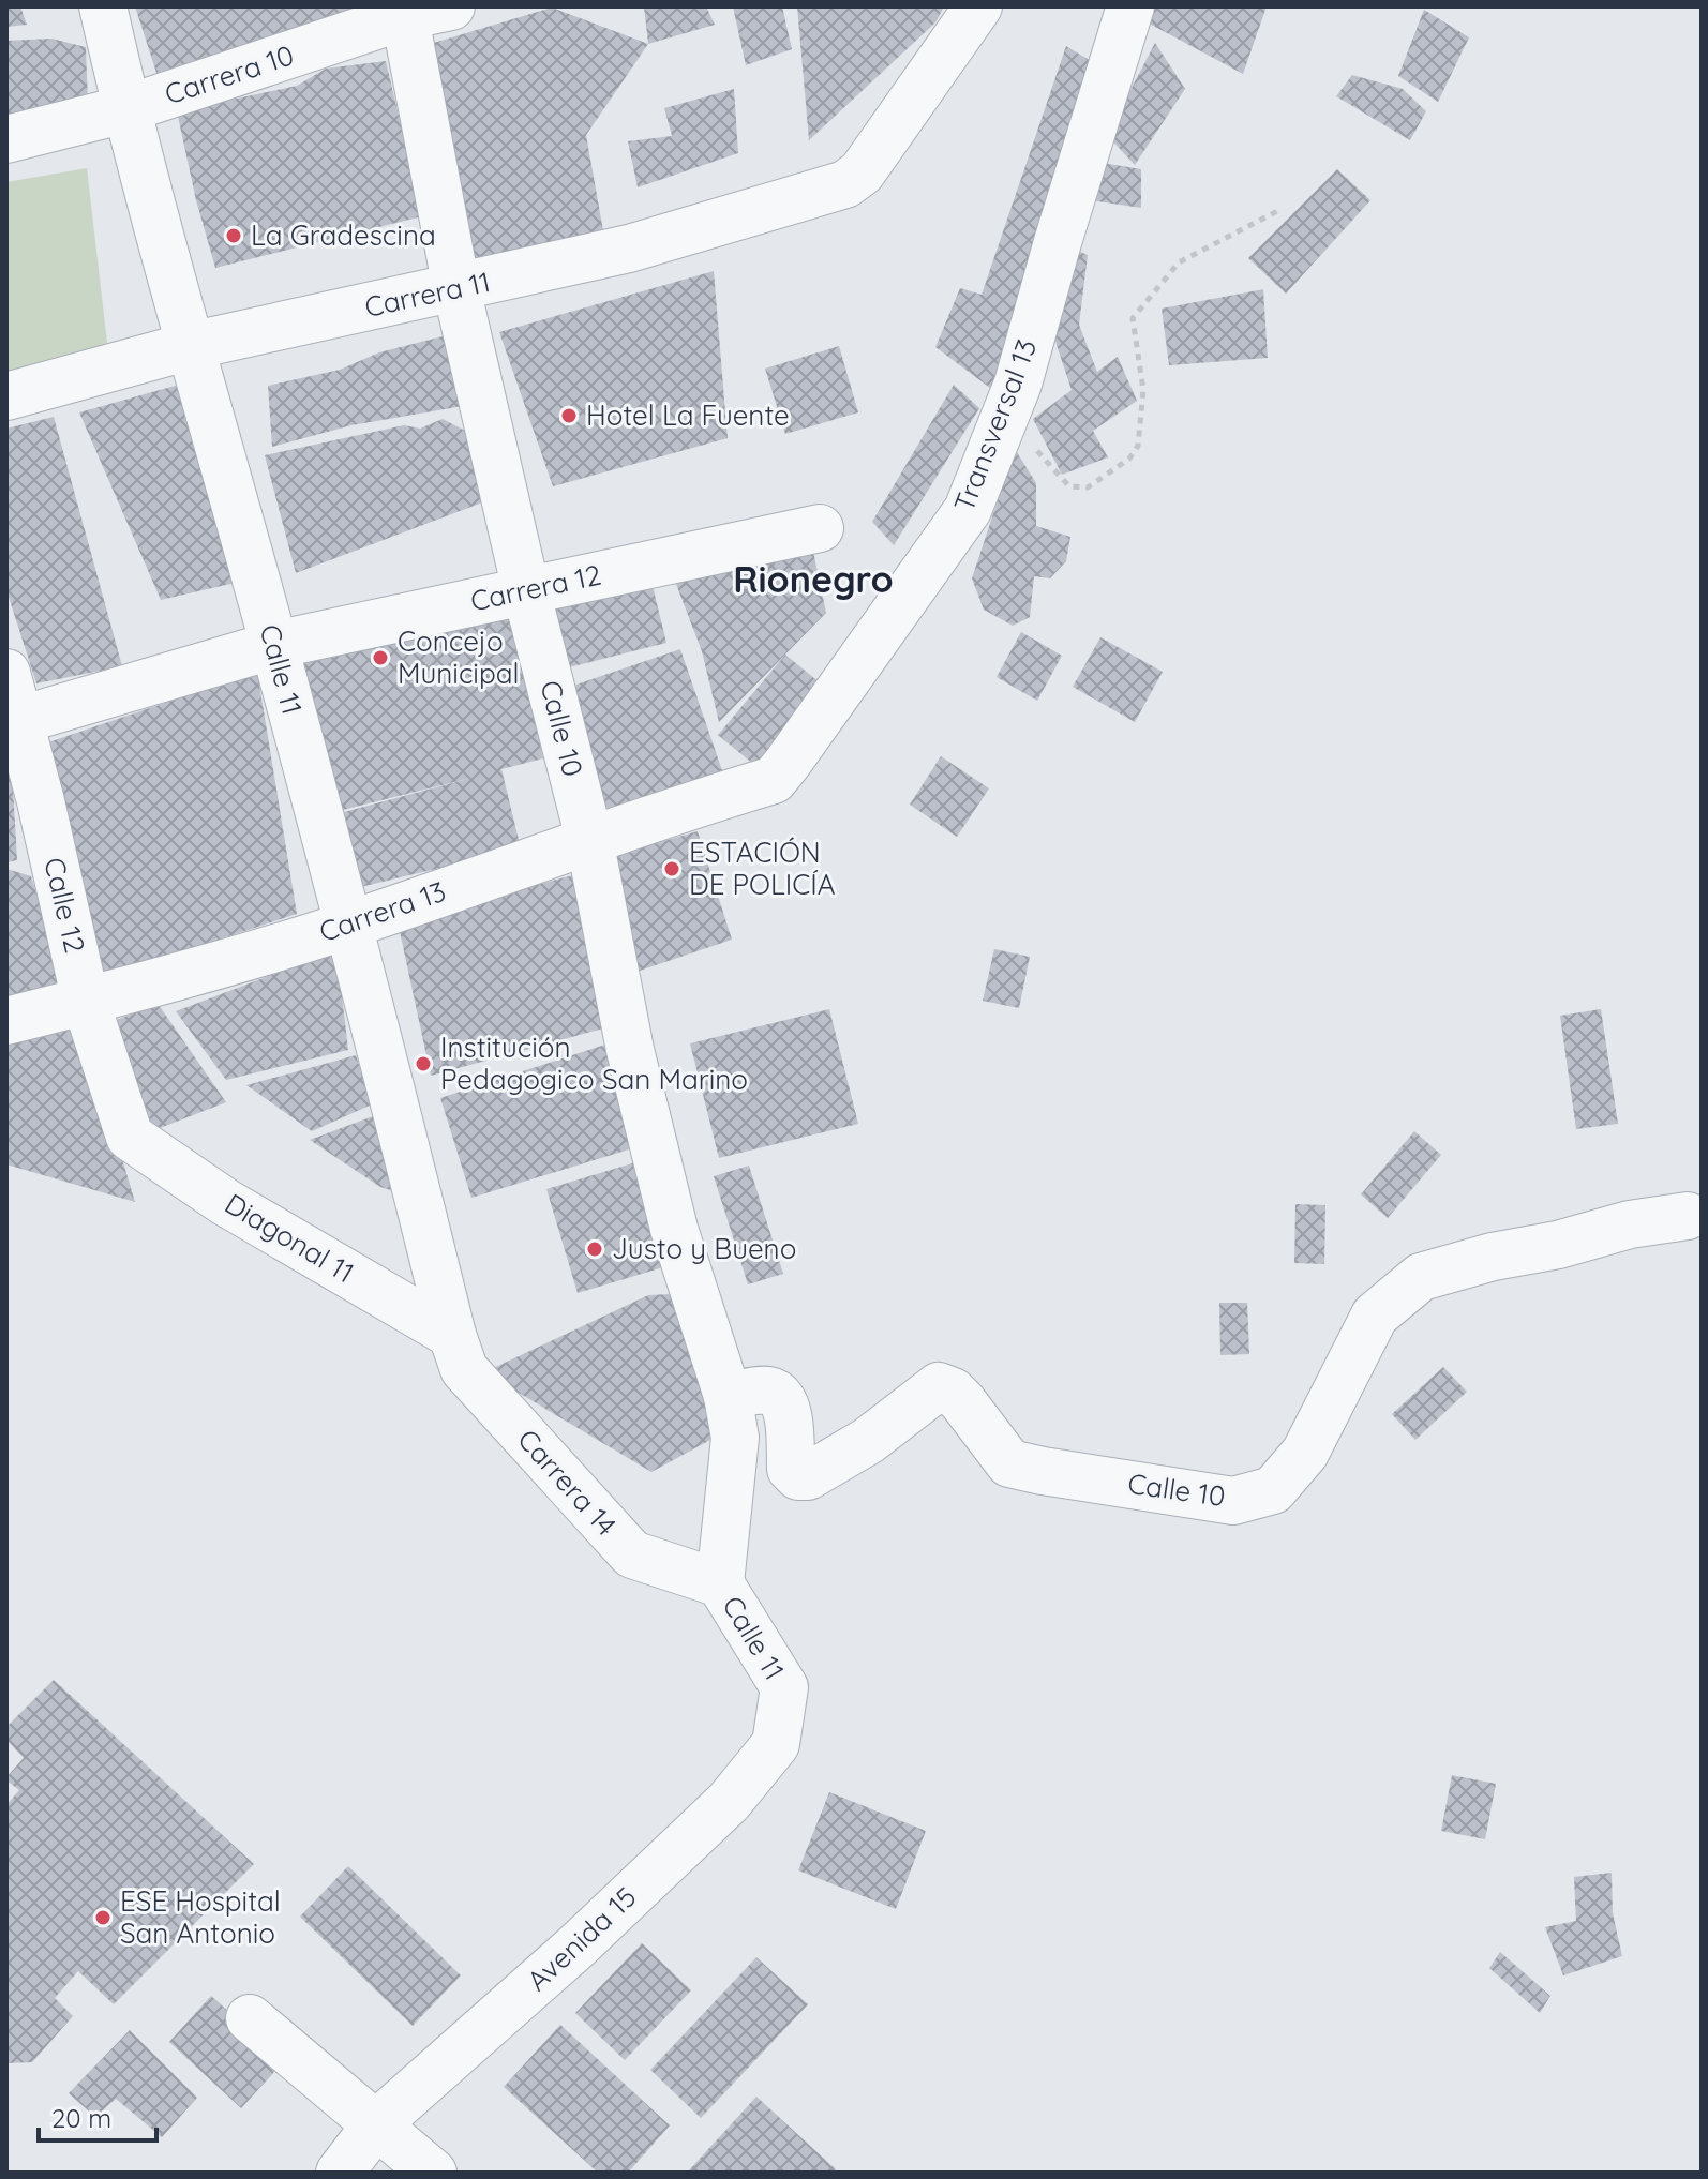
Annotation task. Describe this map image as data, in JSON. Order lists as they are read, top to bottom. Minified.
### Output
{"streets":{"street":["Carrera 10","Carrera 11","Transversal 13","Carrera 12","Calle 11","Calle 10","Calle 12","Carrera 13","Diagonal 11","Carrera 14","Avenida 15"]},"crossings":[["Carrera 10","Calle 11"],["Carrera 10","Calle 10"],["Carrera 11","Calle 11"],["Carrera 11","Calle 10"],["Transversal 13","Carrera 13"],["Carrera 12","Calle 11"],["Carrera 12","Calle 10"],["Carrera 12","Calle 12"],["Calle 11","Calle 10"],["Calle 11","Carrera 13"],["Calle 11","Diagonal 11"],["Calle 11","Carrera 14"],["Calle 11","Avenida 15"],["Calle 10","Carrera 13"],["Calle 10","Carrera 14"],["Calle 12","Carrera 13"],["Calle 12","Diagonal 11"],["Diagonal 11","Carrera 14"]],"districts":["Rionegro"],"places":["La Gradescina","Hotel La Fuente","Concejo Municipal","ESTACIÓN DE POLICÍA","Institución Pedagogico San Marino","Justo y Bueno","ESE Hospital San Antonio"],"scale_bar":"20 m"}
